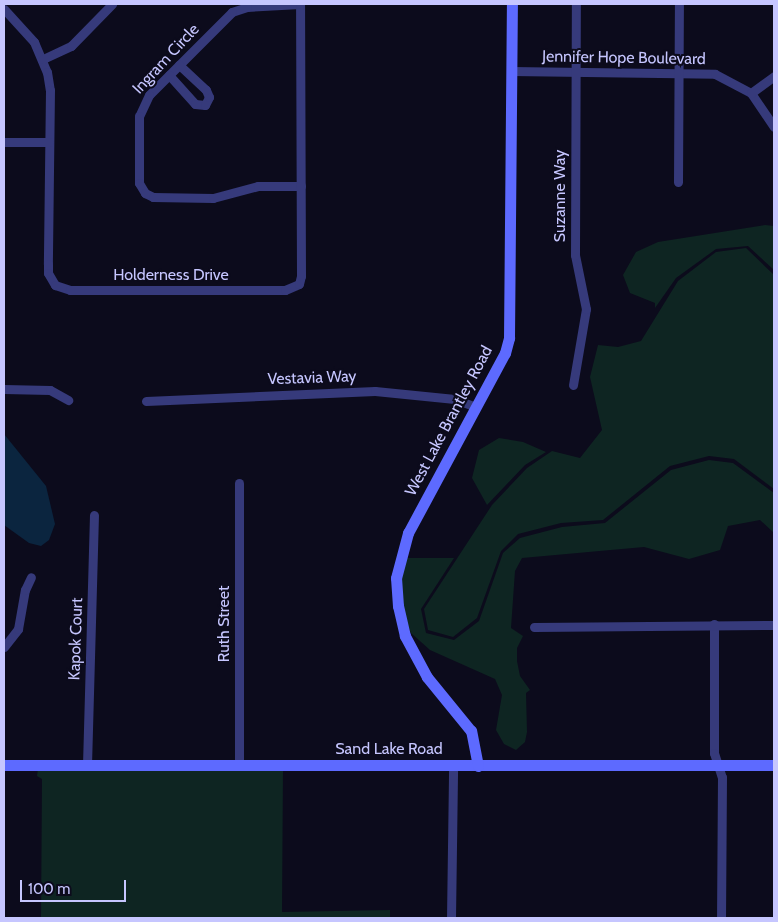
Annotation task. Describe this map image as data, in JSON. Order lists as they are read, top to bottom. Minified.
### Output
{"streets":{"street":["Jennifer Hope Boulevard","Ingram Circle","Suzanne Way","Holderness Drive","Vestavia Way","West Lake Brantley Road","Ruth Street","Kapok Court","Sand Lake Road"]},"crossings":[["Jennifer Hope Boulevard","Suzanne Way"],["Jennifer Hope Boulevard","West Lake Brantley Road"],["Ingram Circle","Holderness Drive"],["Vestavia Way","West Lake Brantley Road"],["West Lake Brantley Road","Sand Lake Road"],["Ruth Street","Sand Lake Road"],["Kapok Court","Sand Lake Road"]],"scale_bar":"100 m"}
